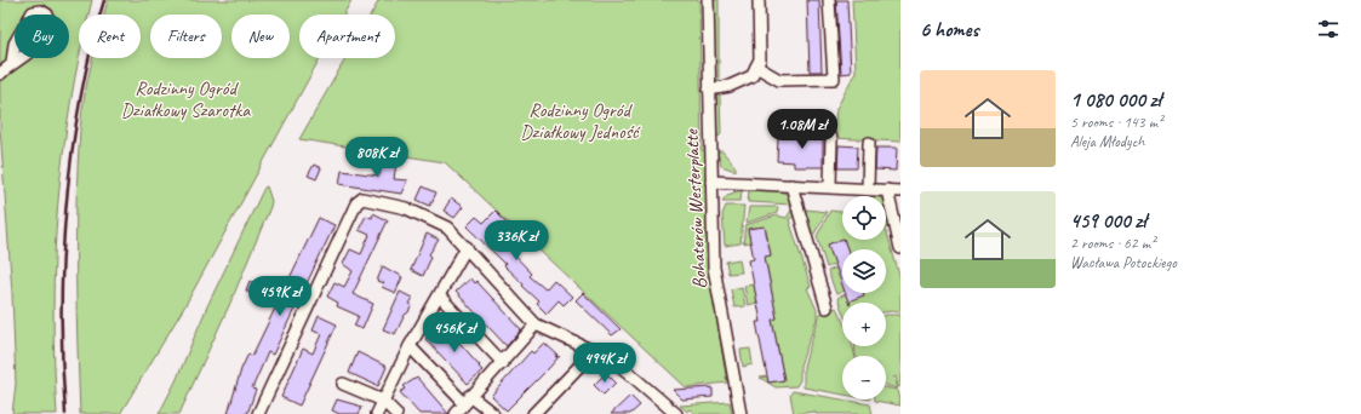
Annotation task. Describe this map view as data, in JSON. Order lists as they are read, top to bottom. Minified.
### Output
{"streets":{"street":["Bohaterów Westerplatte"]},"parks":["Rodzinny Ogród Działkowy Szarotka","Rodzinny Ogród Działkowy Jedność"],"page":{"heading":"6 homes","chip":["Buy","Rent","Filters","New","Apartment"],"list":[{"name":"1 080 000 zł","note":"5 rooms · 143 m² · Aleja Młodych"},{"name":"459 000 zł","note":"2 rooms · 62 m² · Wacława Potockiego"}],"price":["1.08M zł","808K zł","336K zł","459K zł","456K zł","494K zł"],"map_buttons":["+","−"]}}
